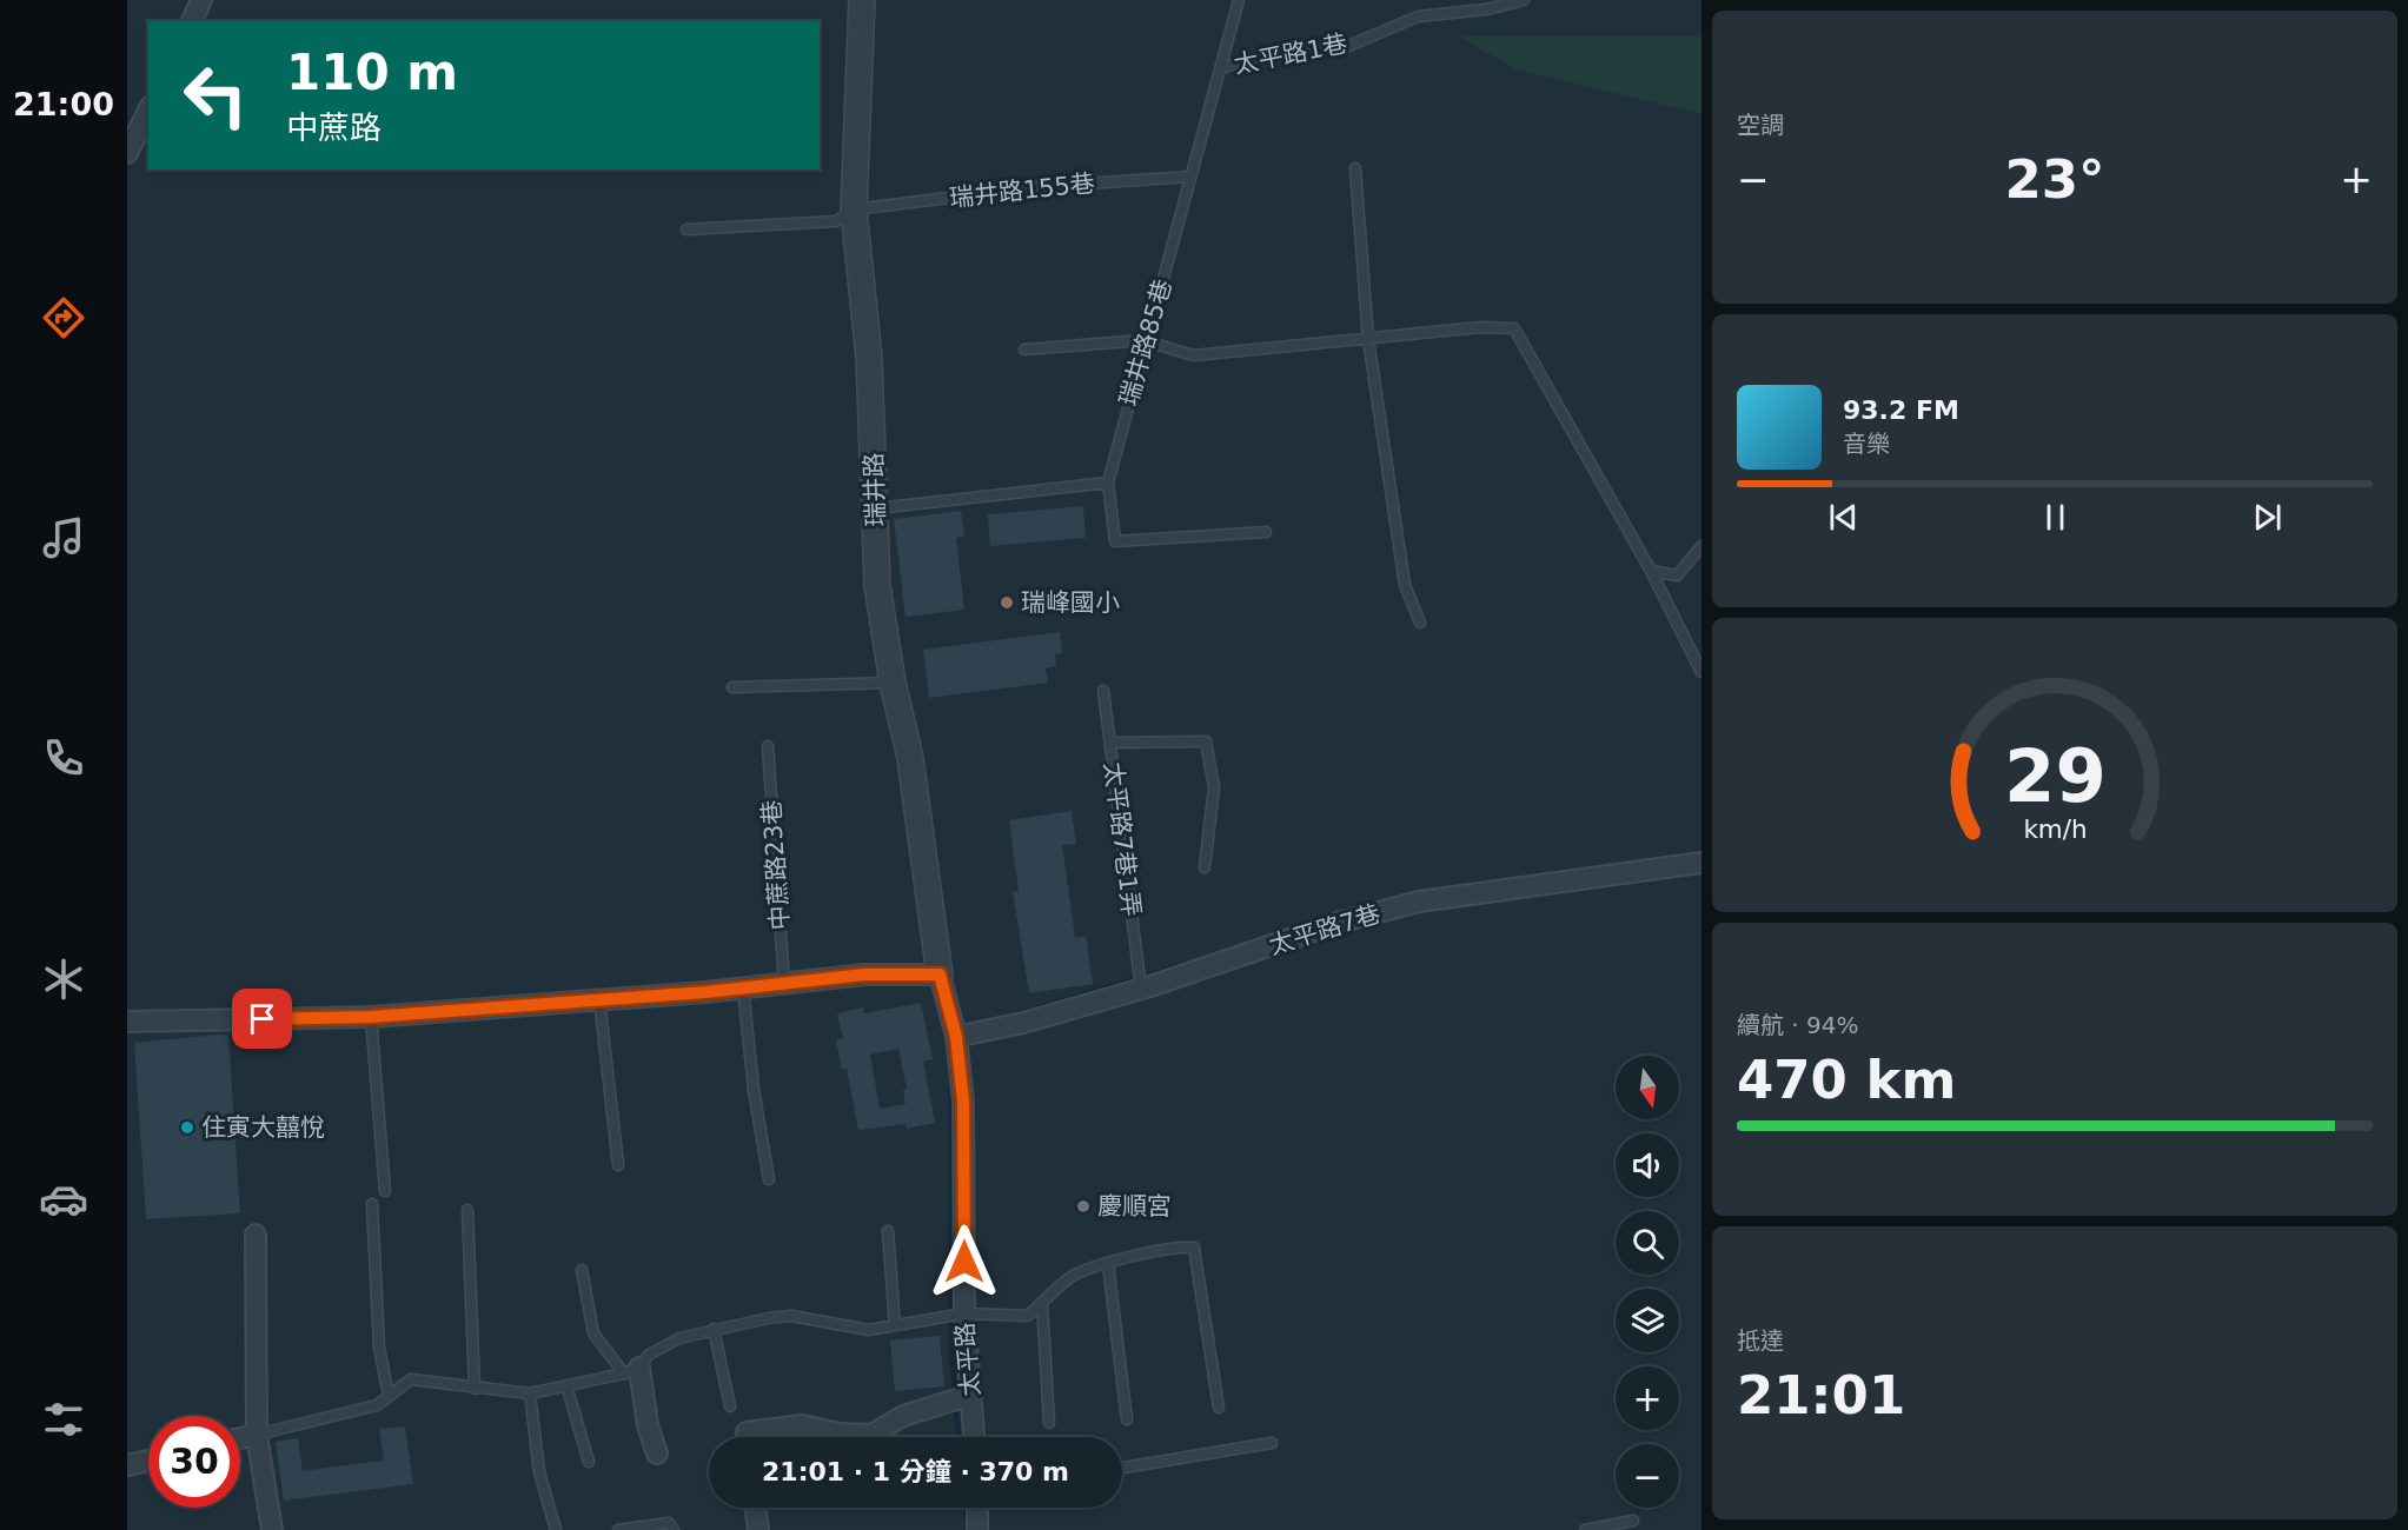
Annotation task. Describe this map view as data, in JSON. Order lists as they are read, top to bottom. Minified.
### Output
{"streets":{"street":["瑞井路","太平路7巷","太平路"],"lane":["太平路1巷","瑞井路155巷","瑞井路85巷","太平路7巷1弄","中蔗路23巷"]},"crossings":[["太平路1巷","瑞井路85巷"],["瑞井路155巷","瑞井路85巷"],["瑞井路155巷","瑞井路"],["瑞井路","太平路"],["太平路7巷1弄","太平路7巷"],["太平路7巷","太平路"]],"places":["瑞峰國小","住寅大囍悅","慶順宮"],"north":"bottom","page":{"tabs":"21:00","tile":["空調",["續航 · 94%","470 km"],["抵達","21:01"]],"turn":["110 m","中蔗路"],"heat":["−","23°","+"],"song":["93.2 FM","音樂"],"map_buttons":["+","−"],"limit":"30","trip":"21:01 · 1 分鐘 · 370 m","gauge":["29","km/h"]}}
